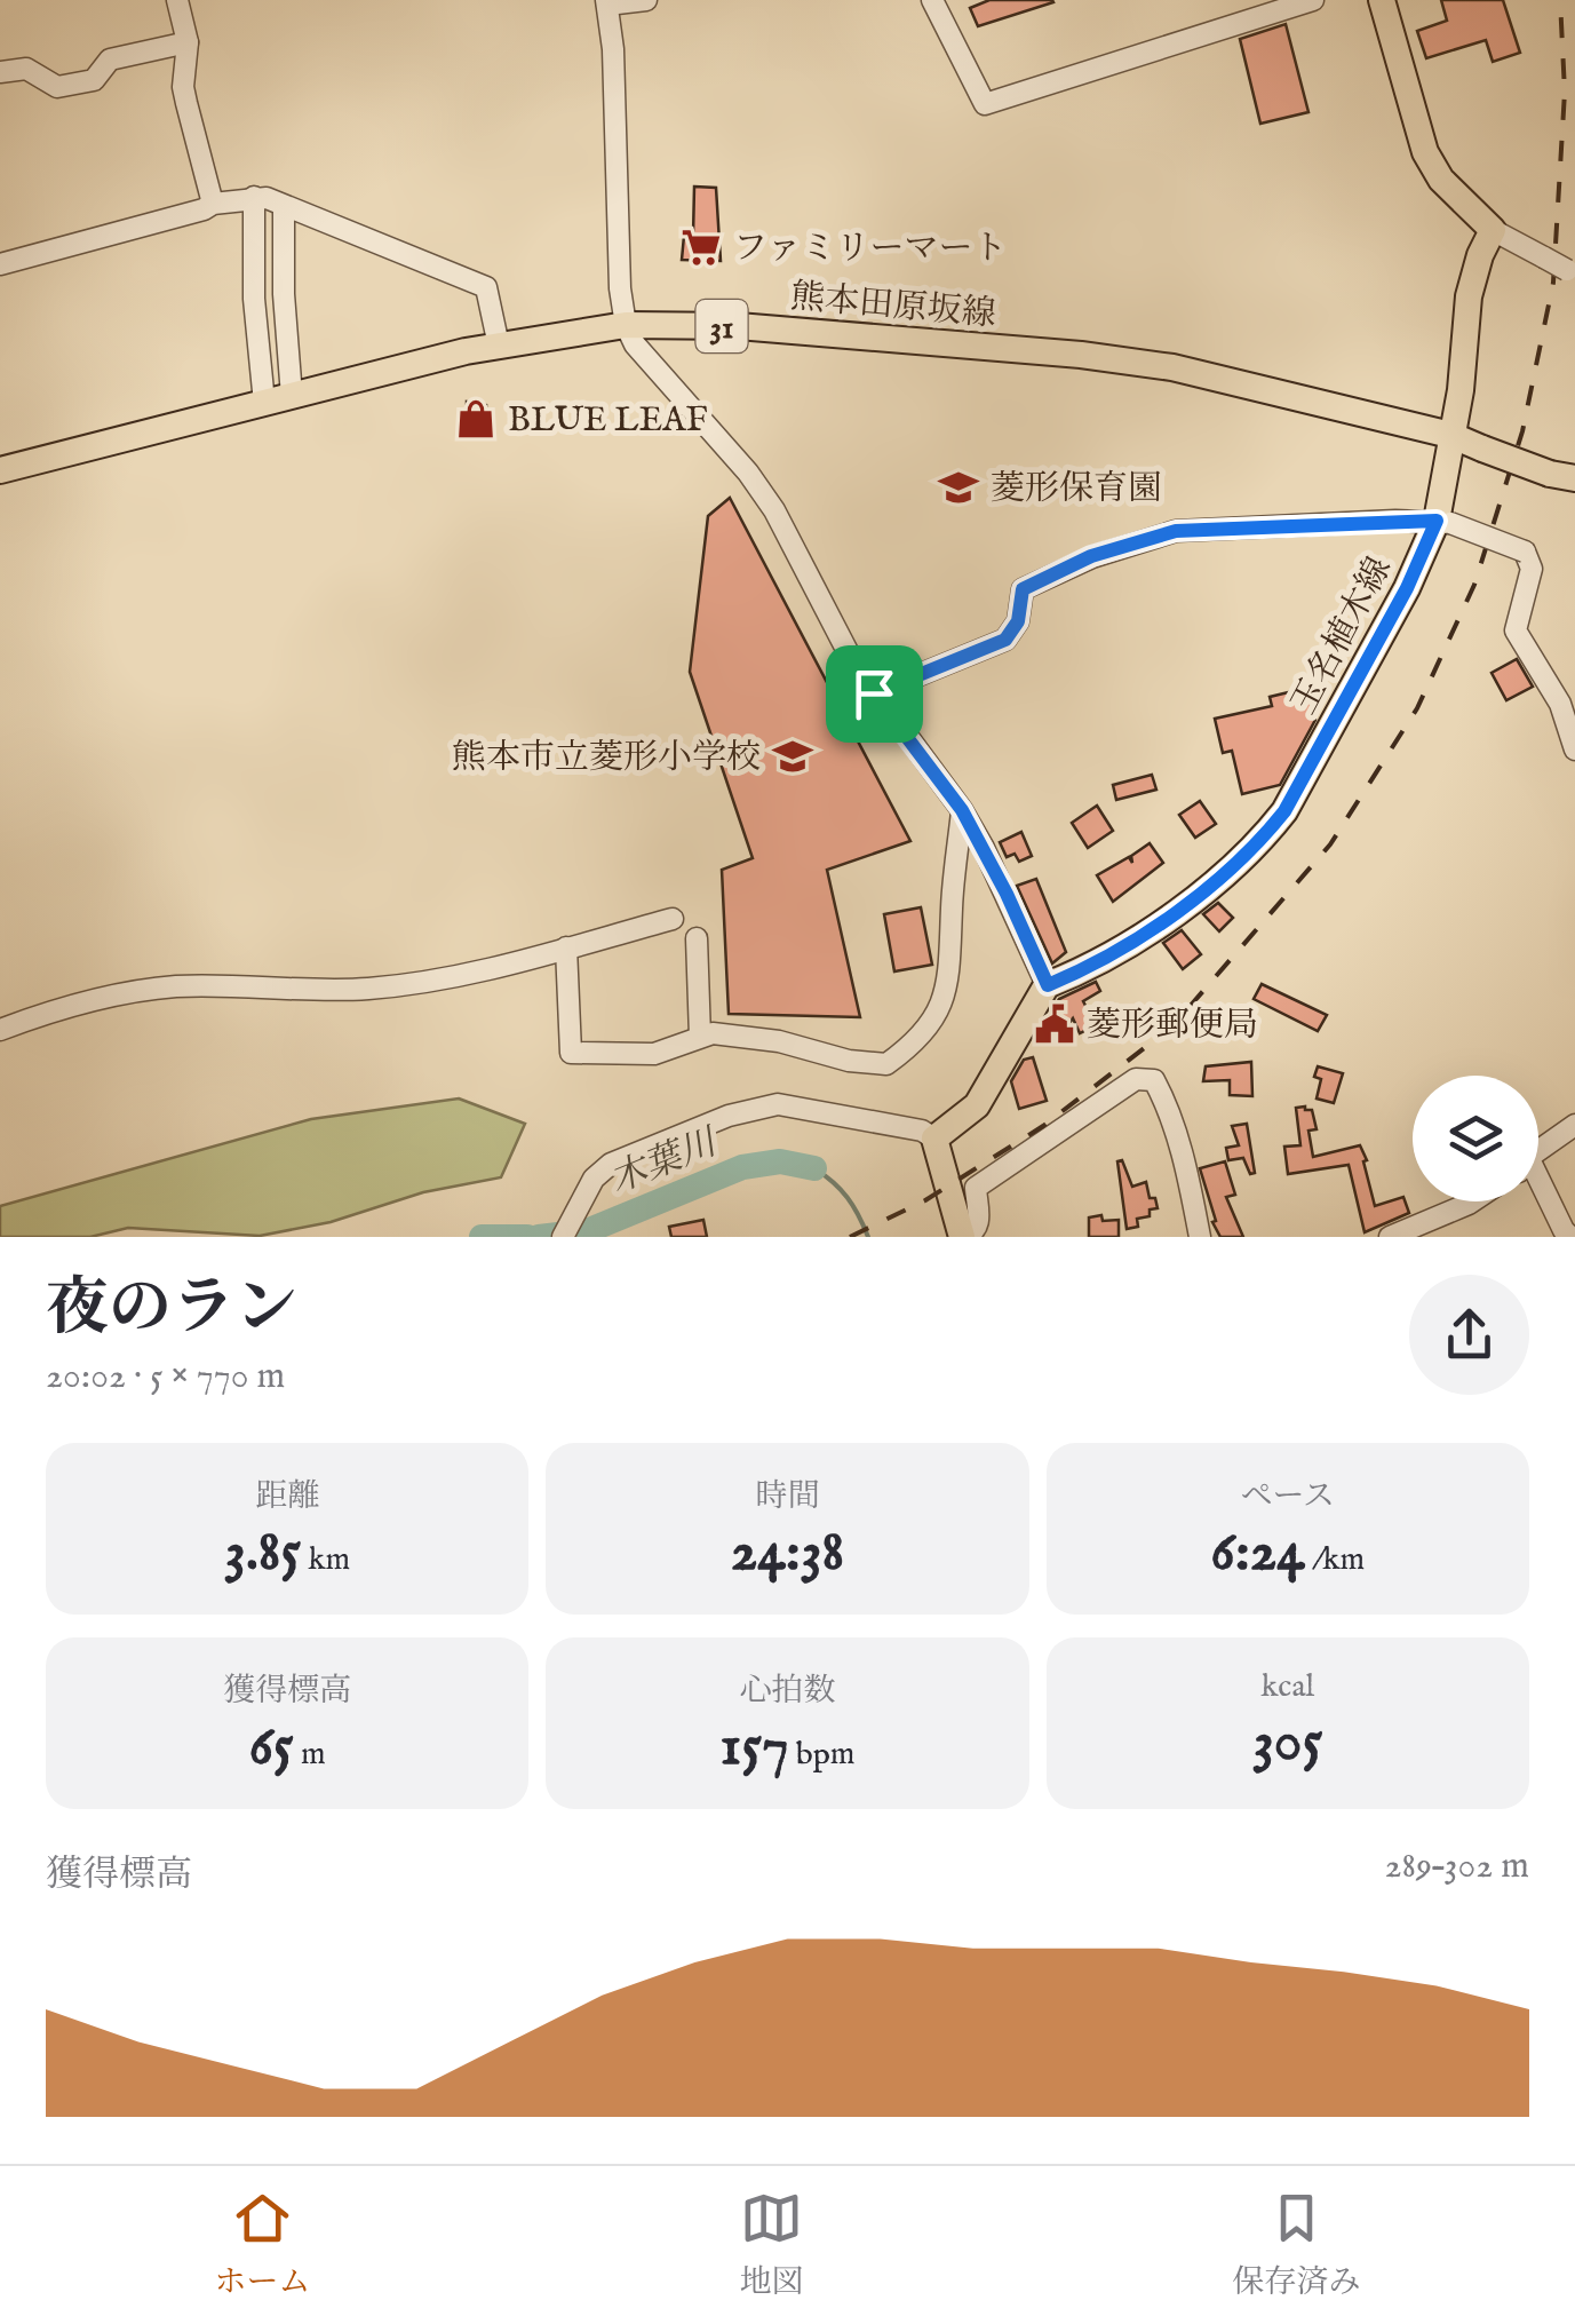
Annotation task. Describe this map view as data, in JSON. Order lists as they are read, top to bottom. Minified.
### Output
{"streets":{"main road":["熊本田原坂線","31","玉名植木線"]},"crossings":[["熊本田原坂線","玉名植木線"]],"water":["木葉川"],"places":{"supermarket":["ファミリーマート"],"shop":["BLUE LEAF"],"school or university":["菱形保育園","熊本市立菱形小学校"],"public building":["菱形郵便局"]},"page":{"heading":["夜のラン","20:02 · 5 × 770 m"],"stats":[["距離","3.85 km"],["時間","24:38"],["ペース","6:24 /km"],["獲得標高","65 m"],["心拍数","157 bpm"],["kcal","305"]],"chart":["獲得標高","289–302 m"],"tabs":["ホーム","地図","保存済み"]}}
